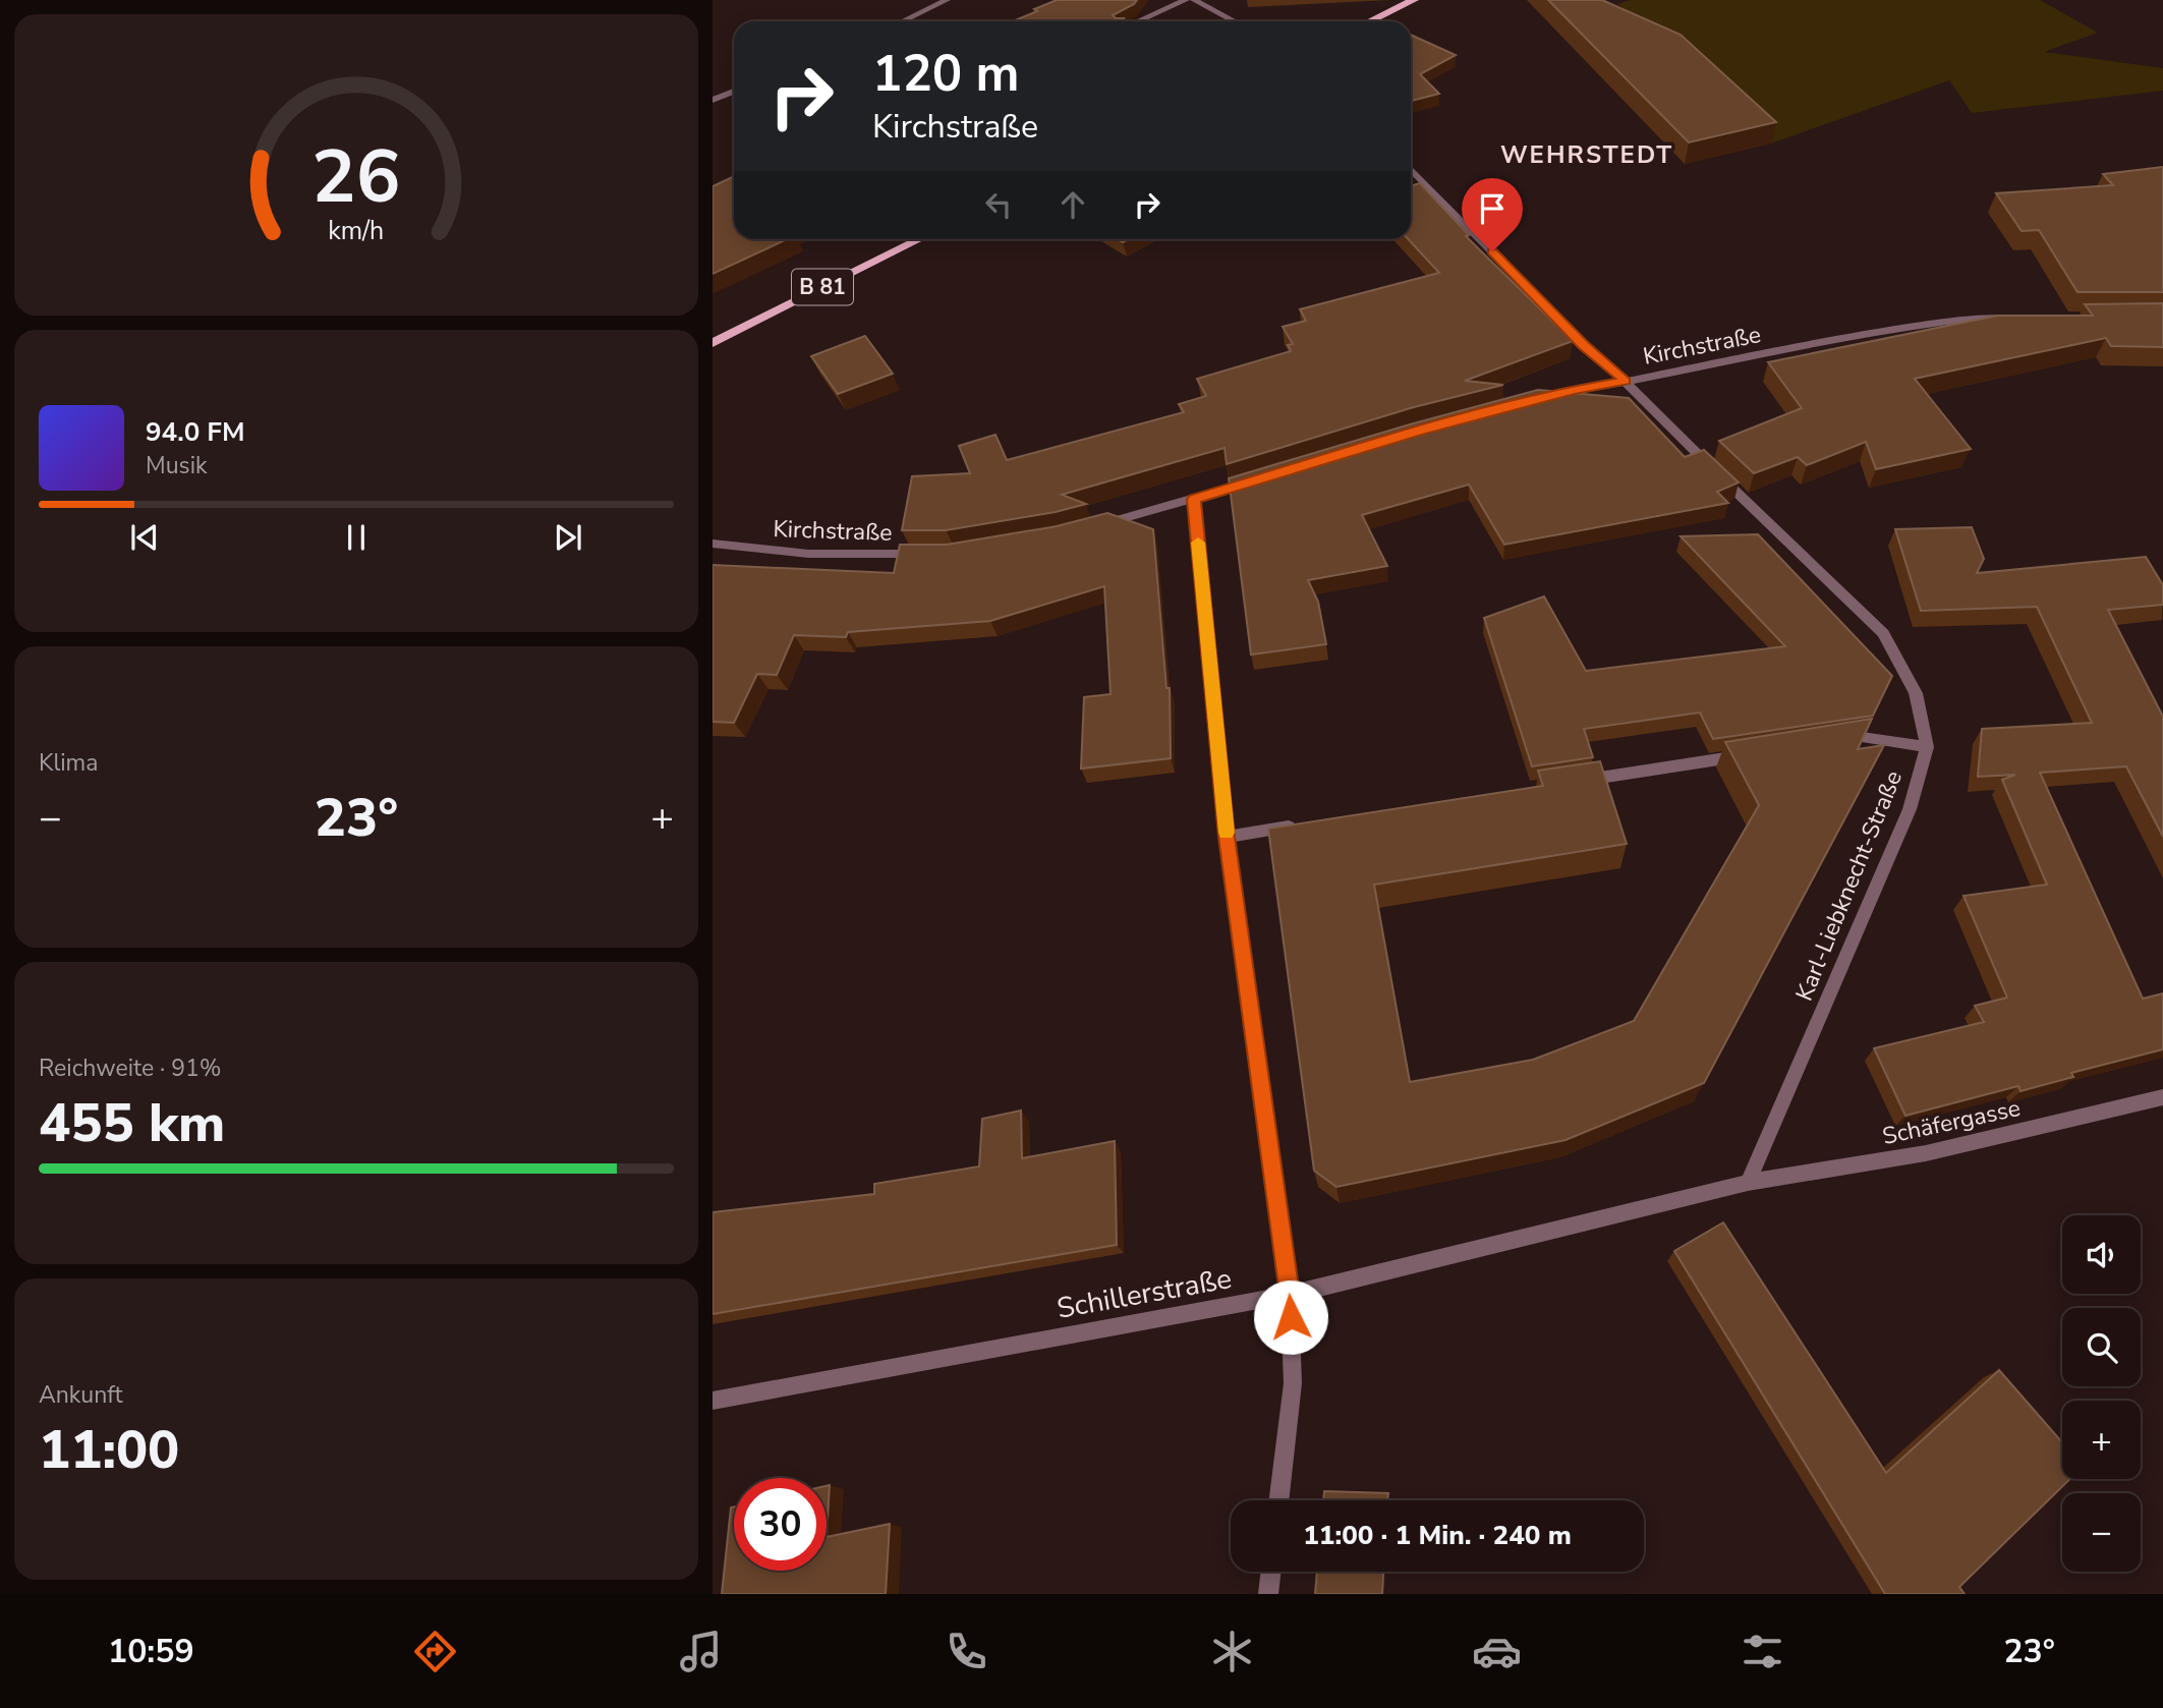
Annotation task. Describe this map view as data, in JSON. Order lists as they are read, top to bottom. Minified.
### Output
{"streets":{"main road":["B 81"],"street":["Kirchstraße","Karl-Liebknecht-Straße","Schäfergasse","Schillerstraße"]},"crossings":[["Kirchstraße","Karl-Liebknecht-Straße"],["Karl-Liebknecht-Straße","Schäfergasse"],["Karl-Liebknecht-Straße","Schillerstraße"],["Schäfergasse","Schillerstraße"]],"districts":["WEHRSTEDT"],"page":{"turn":["120 m","Kirchstraße"],"song":["94.0 FM","Musik"],"tile":["Klima",["Reichweite · 91%","455 km"],["Ankunft","11:00"]],"heat":["−","23°","+"],"map_buttons":["+","−"],"limit":"30","trip":"11:00 · 1 Min. · 240 m","tabs":["10:59","23°"],"gauge":["26","km/h"]}}
